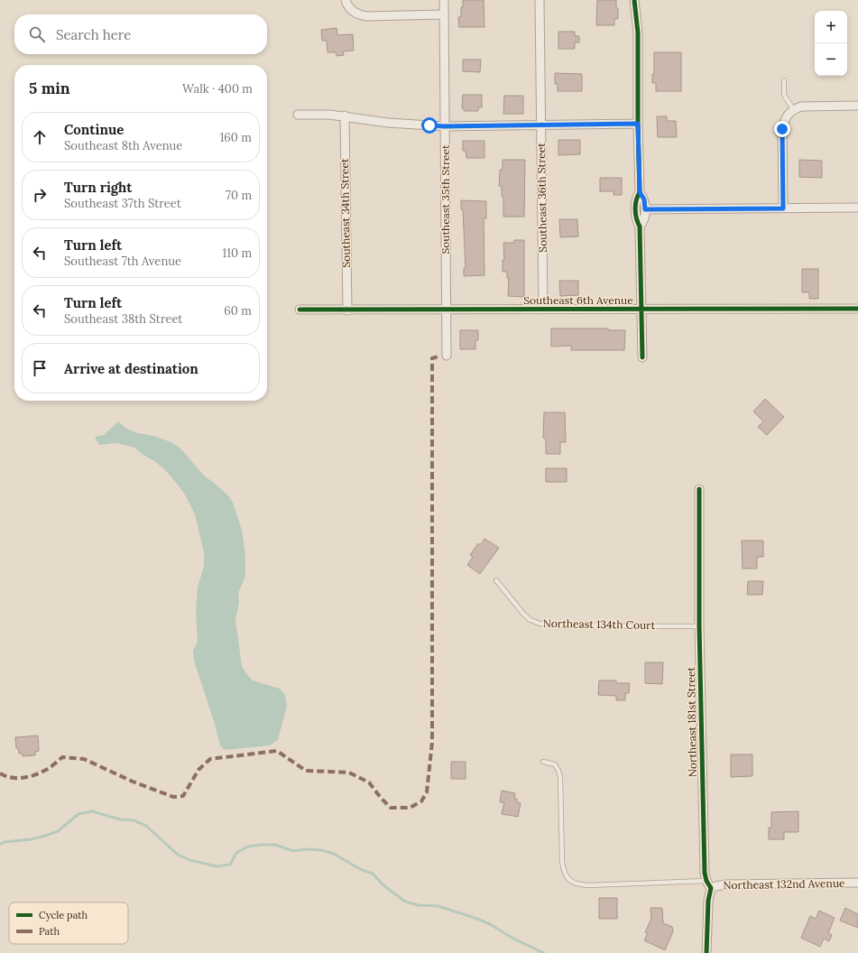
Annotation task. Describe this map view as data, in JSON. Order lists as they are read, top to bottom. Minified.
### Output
{"streets":{"street":["Southeast 36th Street","Southeast 35th Street","Southeast 34th Street","Southeast 6th Avenue","Northeast 181st Street","Northeast 132nd Avenue"],"lane":["Northeast 134th Court"]},"crossings":[["Southeast 36th Street","Southeast 6th Avenue"],["Southeast 35th Street","Southeast 6th Avenue"],["Southeast 34th Street","Southeast 6th Avenue"],["Northeast 134th Court","Northeast 181st Street"],["Northeast 181st Street","Northeast 132nd Avenue"]],"legend":["Cycle path","Path"],"page":{"map_buttons":["+","−"],"search":"Search here","heading":["5 min","Walk · 400 m"],"list":[["Continue","Southeast 8th Avenue","160 m"],["Turn right","Southeast 37th Street","70 m"],["Turn left","Southeast 7th Avenue","110 m"],["Turn left","Southeast 38th Street","60 m"],"Arrive at destination"]}}
